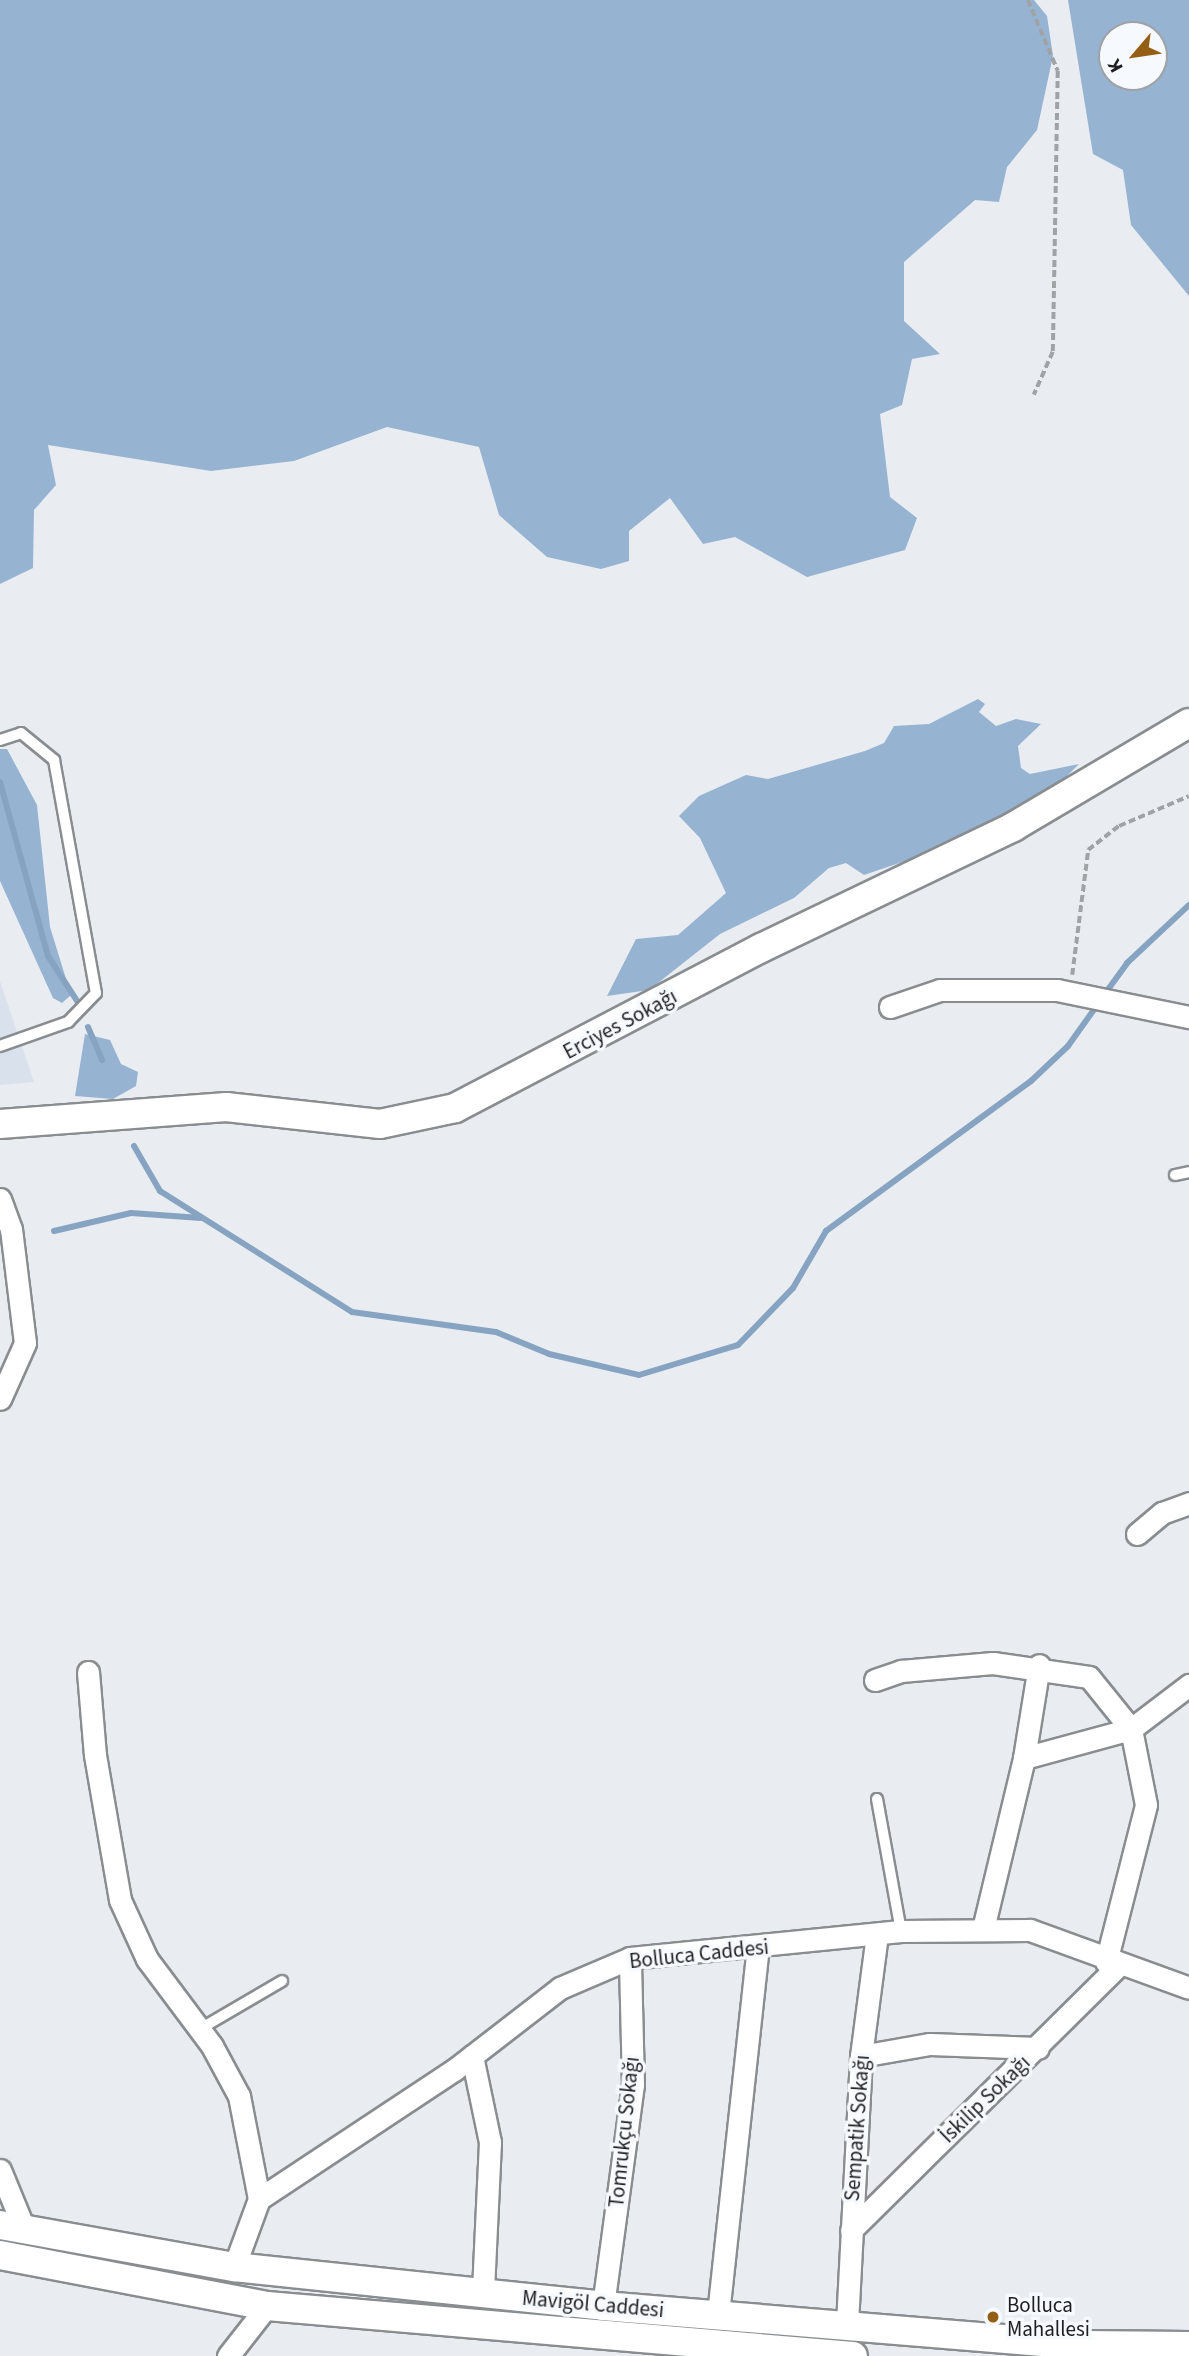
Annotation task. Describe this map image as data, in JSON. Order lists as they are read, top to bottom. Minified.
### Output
{"streets":{"main road":["Erciyes Sokağı","Mavigöl Caddesi"],"street":["Bolluca Caddesi","İskilip Sokağı","Sempatik Sokağı","Tomrukçu Sokağı"]},"crossings":[["Bolluca Caddesi","İskilip Sokağı"],["Bolluca Caddesi","Sempatik Sokağı"],["Bolluca Caddesi","Tomrukçu Sokağı"],["İskilip Sokağı","Sempatik Sokağı"],["Sempatik Sokağı","Mavigöl Caddesi"],["Tomrukçu Sokağı","Mavigöl Caddesi"]],"places":["Bolluca Mahallesi"],"north":"bottom left"}
